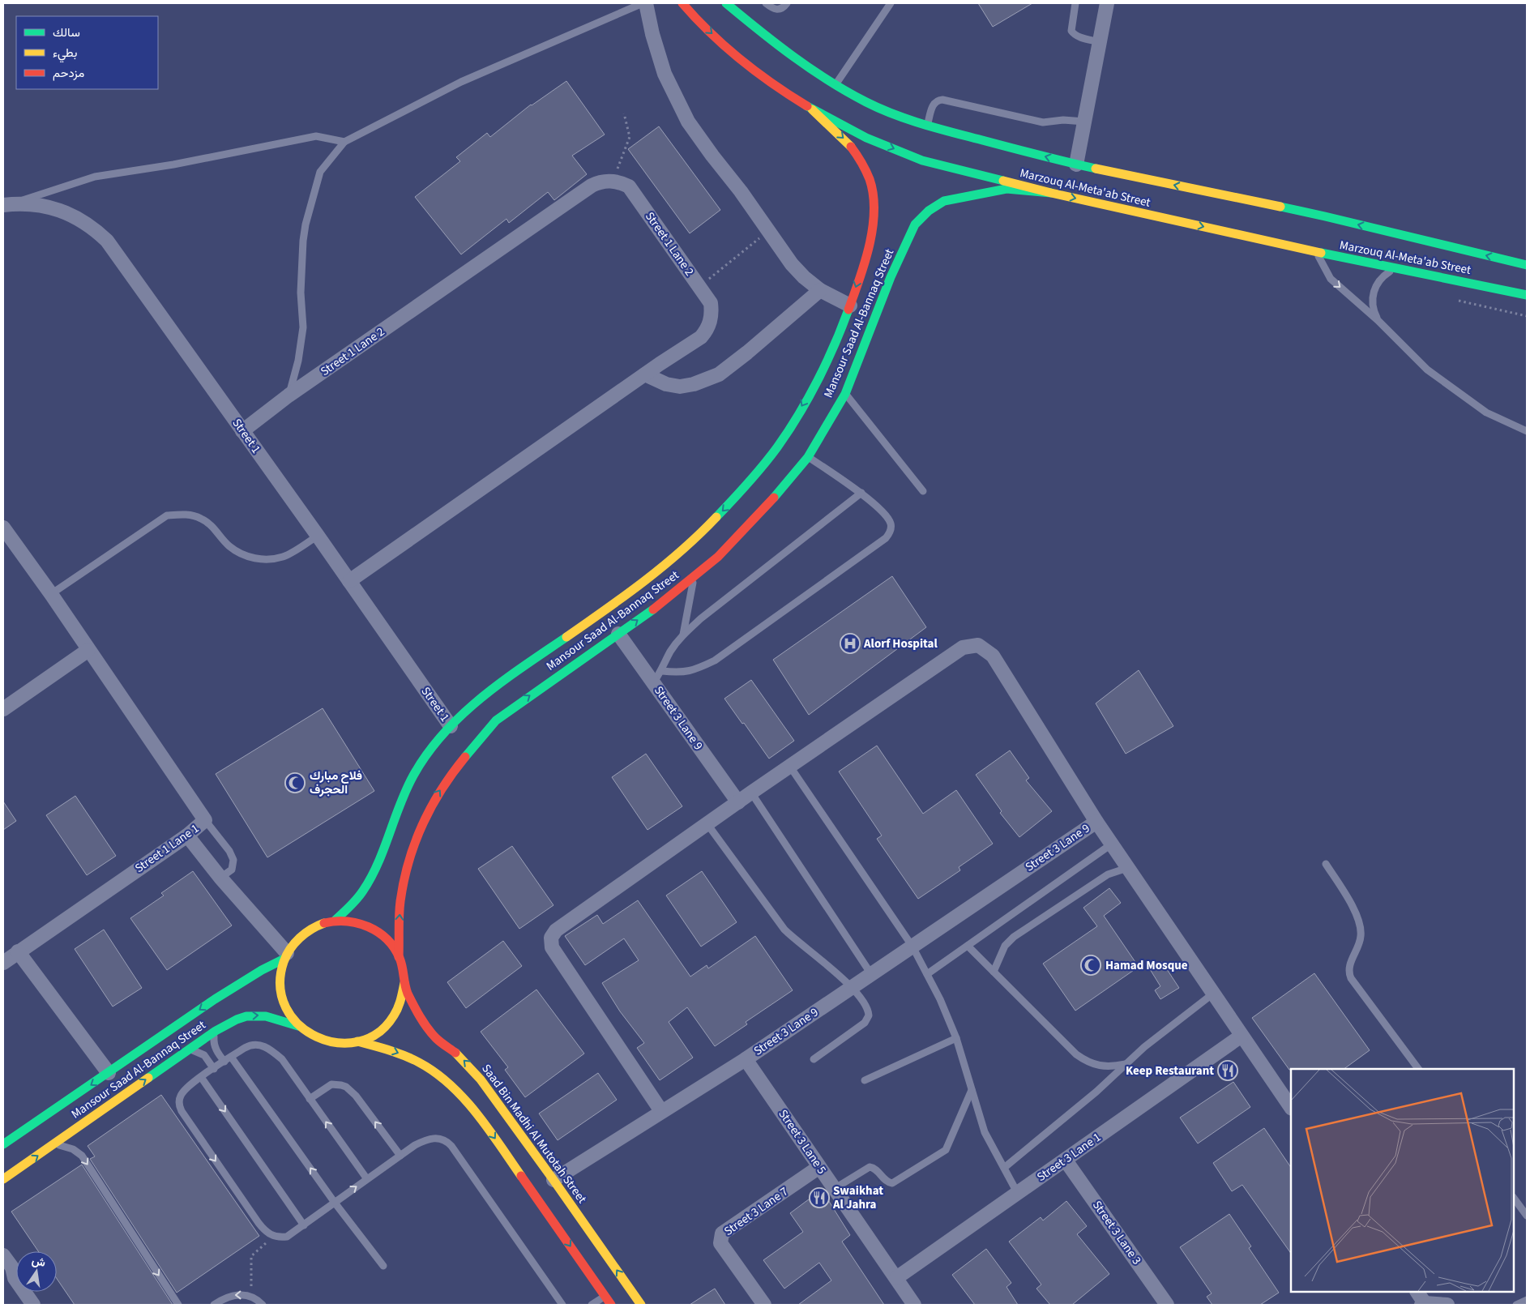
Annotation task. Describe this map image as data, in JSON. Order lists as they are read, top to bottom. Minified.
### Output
{"streets":{"street":["Marzouq Al-Meta'ab Street","Street 1 Lane 2","Mansour Saad Al-Bannaq Street","Street 1","Street 3 Lane 9","Street 1 Lane 1","Saad Bin Madhi Al Mutotah Street","Street 3 Lane 5","Street 3 Lane 1","Street 3 Lane 7","Street 3 Lane 3"]},"crossings":[["Marzouq Al-Meta'ab Street","Mansour Saad Al-Bannaq Street"],["Street 1 Lane 2","Street 1"],["Mansour Saad Al-Bannaq Street","Street 1"],["Mansour Saad Al-Bannaq Street","Street 3 Lane 9"],["Mansour Saad Al-Bannaq Street","Saad Bin Madhi Al Mutotah Street"],["Street 3 Lane 9","Saad Bin Madhi Al Mutotah Street"],["Street 3 Lane 9","Street 3 Lane 5"],["Street 3 Lane 5","Street 3 Lane 1"],["Street 3 Lane 5","Street 3 Lane 7"],["Street 3 Lane 1","Street 3 Lane 3"]],"places":{"hospital":["Alorf Hospital"],"mosque":["فلاح مبارك الحجرف","Hamad Mosque"],"restaurant":["Keep Restaurant","Swaikhat Al Jahra"]},"legend":["سالك","بطيء","مزدحم"],"north":"top"}
